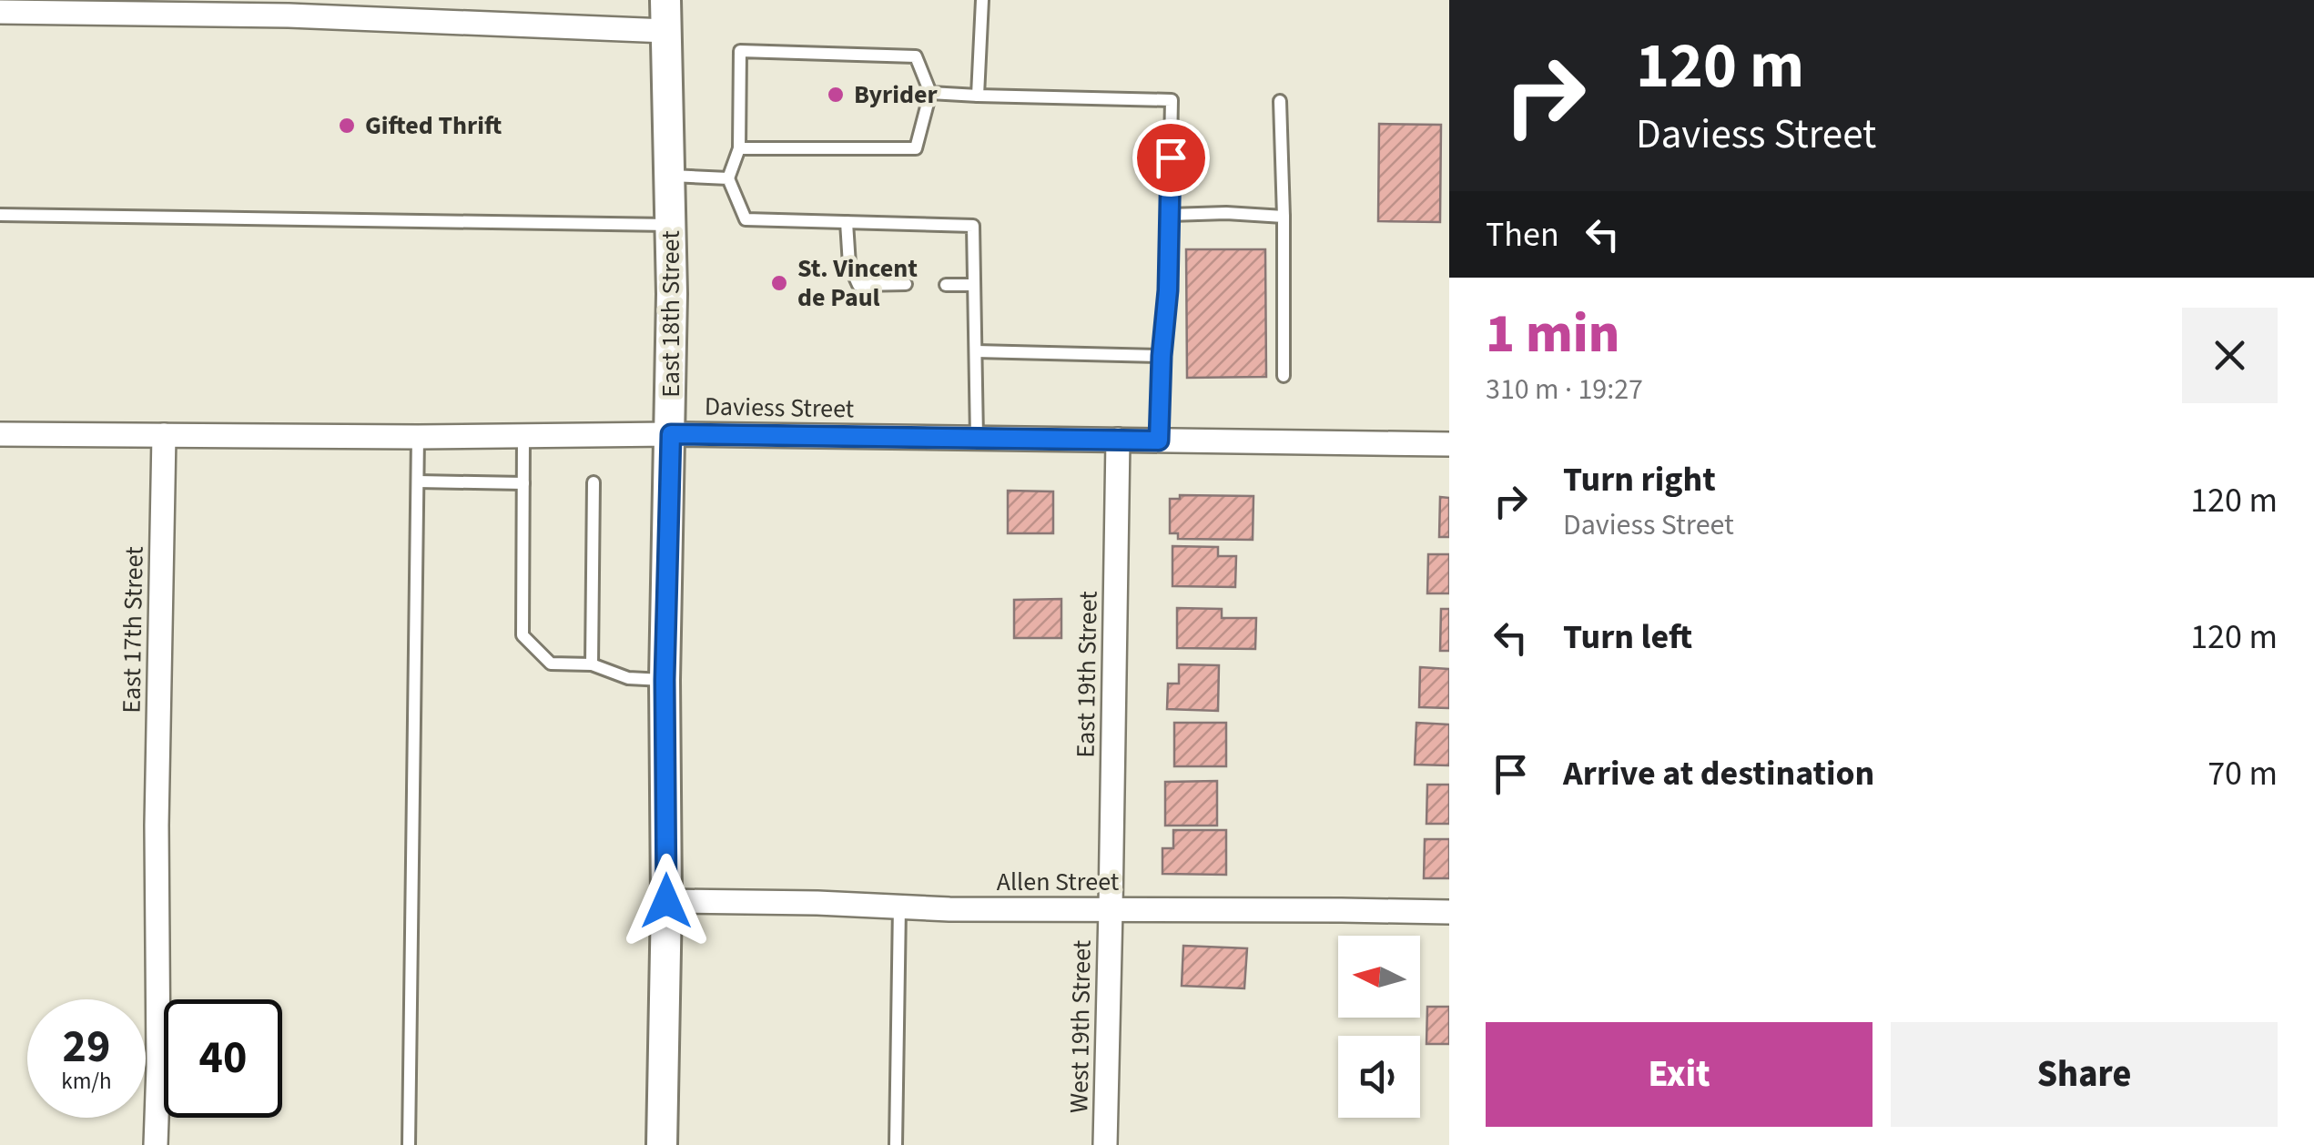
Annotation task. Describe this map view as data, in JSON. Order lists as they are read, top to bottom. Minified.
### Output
{"streets":{"street":["East 18th Street","Daviess Street","East 17th Street","East 19th Street","Allen Street","West 19th Street"]},"crossings":[["East 18th Street","Daviess Street"],["East 18th Street","Allen Street"],["Daviess Street","East 17th Street"],["Daviess Street","East 19th Street"],["East 19th Street","Allen Street"],["East 19th Street","West 19th Street"],["Allen Street","West 19th Street"]],"places":["Byrider","Gifted Thrift","St. Vincent de Paul"],"north":"left","page":{"turn":["120 m","Daviess Street"],"then":"Then","heading":["1 min","310 m · 19:27"],"list":[{"name":"Turn right","note":"Daviess Street","value":"120 m"},{"name":"Turn left","value":"120 m"},{"name":"Arrive at destination","value":"70 m"}],"speed":"29 km/h","limit":"40","buttons":["Exit","Share"]}}
